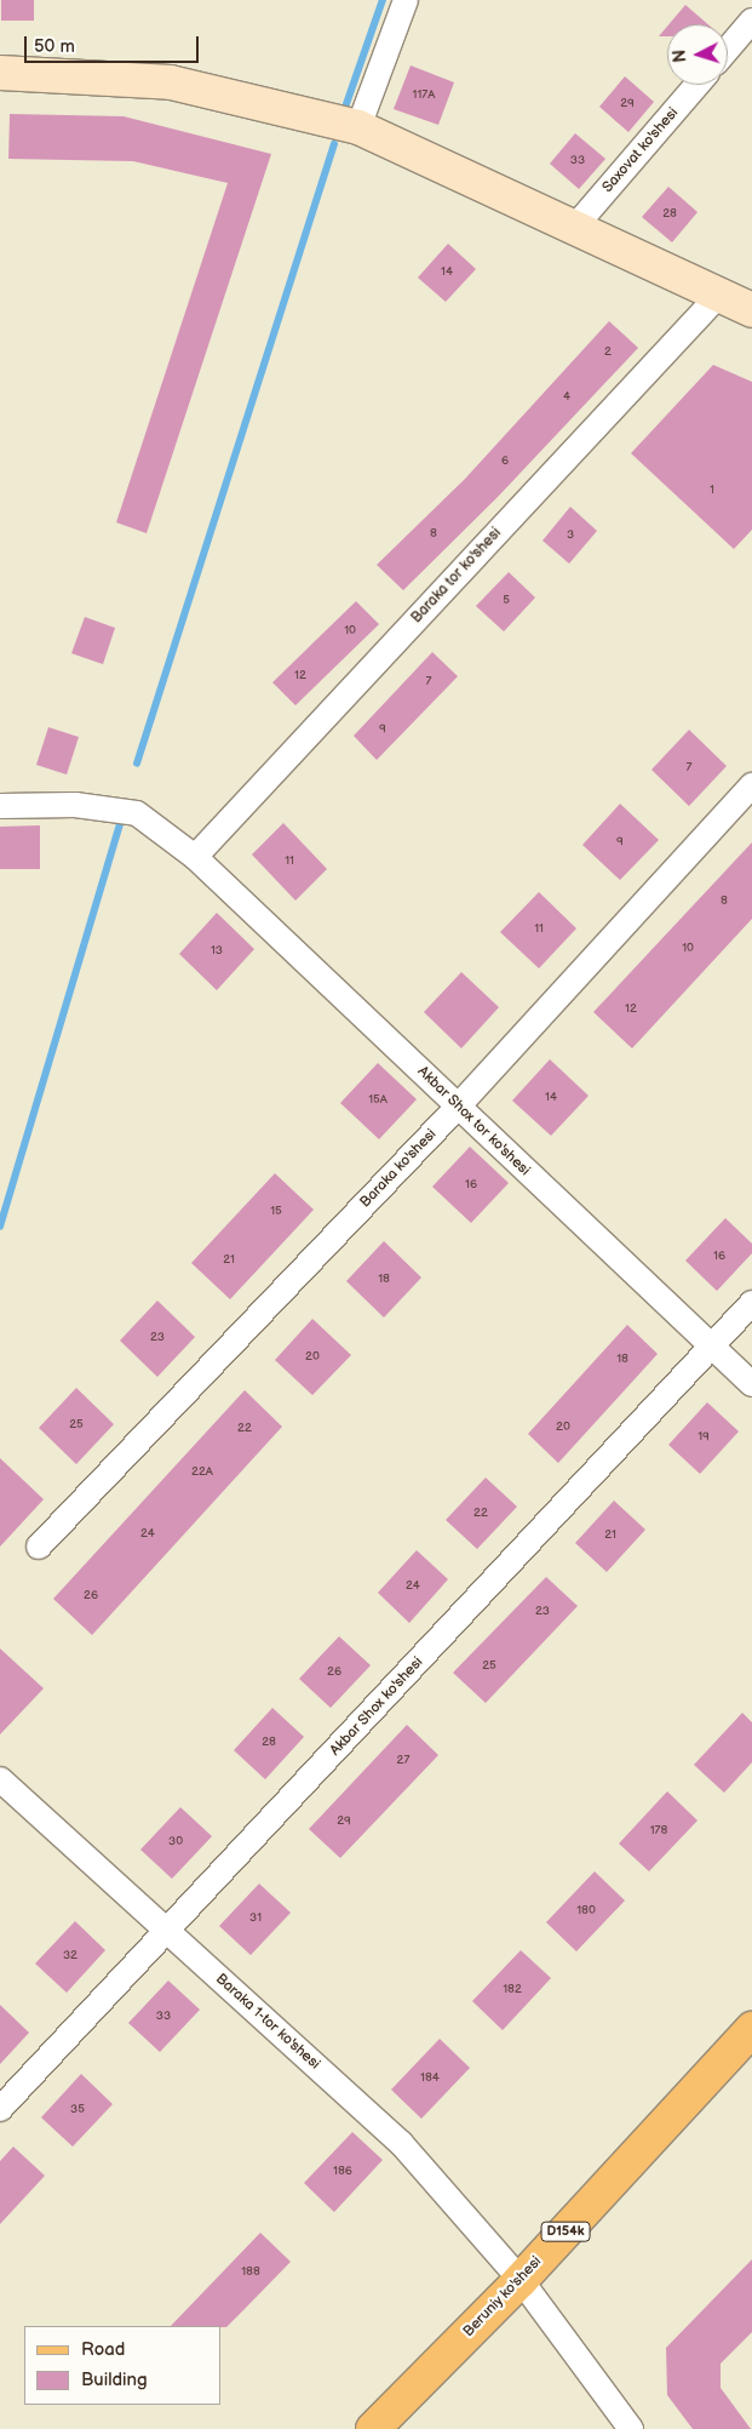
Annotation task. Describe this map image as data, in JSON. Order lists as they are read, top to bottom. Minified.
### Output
{"streets":{"main road":["D154k","Beruniy ko'shesi"],"street":["Saxovat ko'shesi","Baraka tor ko'shesi","Akbar Shox tor ko'shesi","Baraka ko'shesi","Akbar Shox ko'shesi","Baraka 1-tor ko'shesi"]},"crossings":[["Baraka tor ko'shesi","Akbar Shox tor ko'shesi"],["Akbar Shox tor ko'shesi","Baraka ko'shesi"],["Akbar Shox tor ko'shesi","Akbar Shox ko'shesi"],["Akbar Shox ko'shesi","Baraka 1-tor ko'shesi"],["Baraka 1-tor ko'shesi","Beruniy ko'shesi"]],"house_numbers":["117A","29","33","28","14","2","4","6","1","8","3","5","10","12","7","9","7","9","11","8","11","10","13","12","14","15A","16","15","16","21","18","23","20","18","25","20","22","19","22A","22","24","21","24","26","23","25","26","28","27","29","178","30","180","31","32","182","33","184","35","186","188"],"legend":["Road","Building"],"scale_bar":"50 m","north":"left"}
